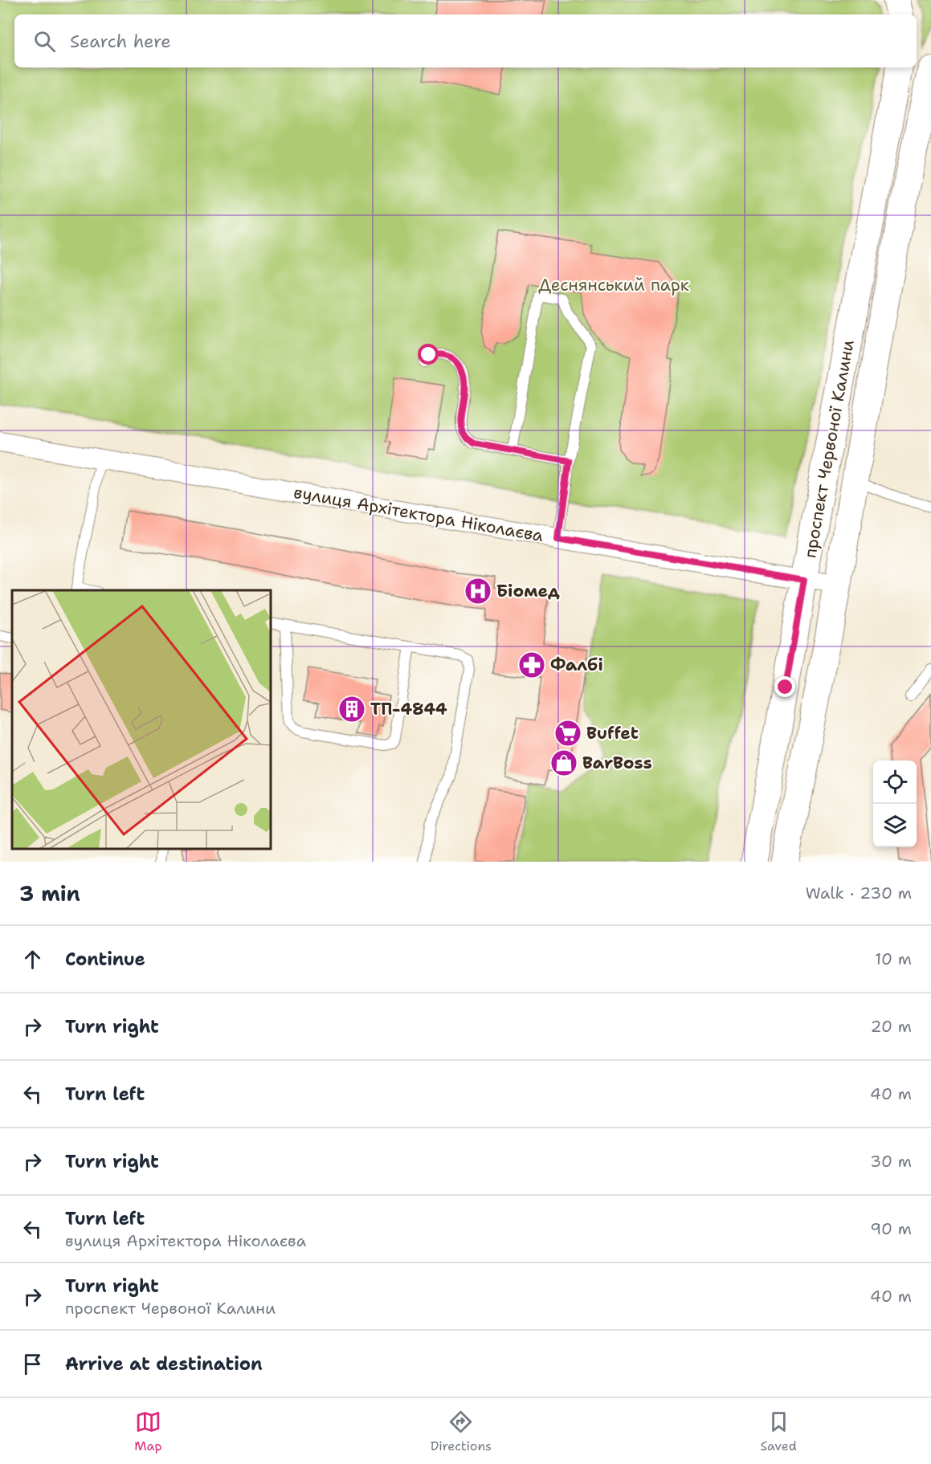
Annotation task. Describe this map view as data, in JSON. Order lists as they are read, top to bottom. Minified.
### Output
{"streets":{"main road":["проспект Червоної Калини"],"street":["вулиця Архітектора Ніколаєва"]},"crossings":[["проспект Червоної Калини","вулиця Архітектора Ніколаєва"]],"parks":["Деснянський парк"],"places":{"hospital":["Біомед"],"pharmacy":["Фалбі"],"building":["ТП-4844"],"supermarket":["Buffet"],"shop":["BarBoss"]},"page":{"search":"Search here","heading":["3 min","Walk · 230 m"],"list":[["Continue","10 m"],["Turn right","20 m"],["Turn left","40 m"],["Turn right","30 m"],["Turn left","вулиця Архітектора Ніколаєва","90 m"],["Turn right","проспект Червоної Калини","40 m"],"Arrive at destination"],"nav":["Map","Directions","Saved"]}}
